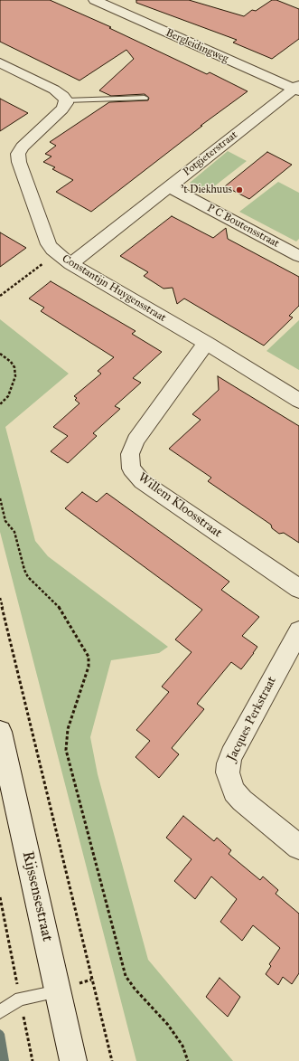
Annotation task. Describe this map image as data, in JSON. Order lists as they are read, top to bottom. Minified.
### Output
{"streets":{"street":["Bergleidingweg","Potgieterstraat","P C Boutensstraat","Constantijn Huygensstraat","Willem Kloosstraat","Jacques Perkstraat","Rijssensestraat"]},"crossings":[["Bergleidingweg","Potgieterstraat"],["Potgieterstraat","P C Boutensstraat"],["Potgieterstraat","Constantijn Huygensstraat"],["Constantijn Huygensstraat","Willem Kloosstraat"]],"places":["'t Diekhuus"]}
